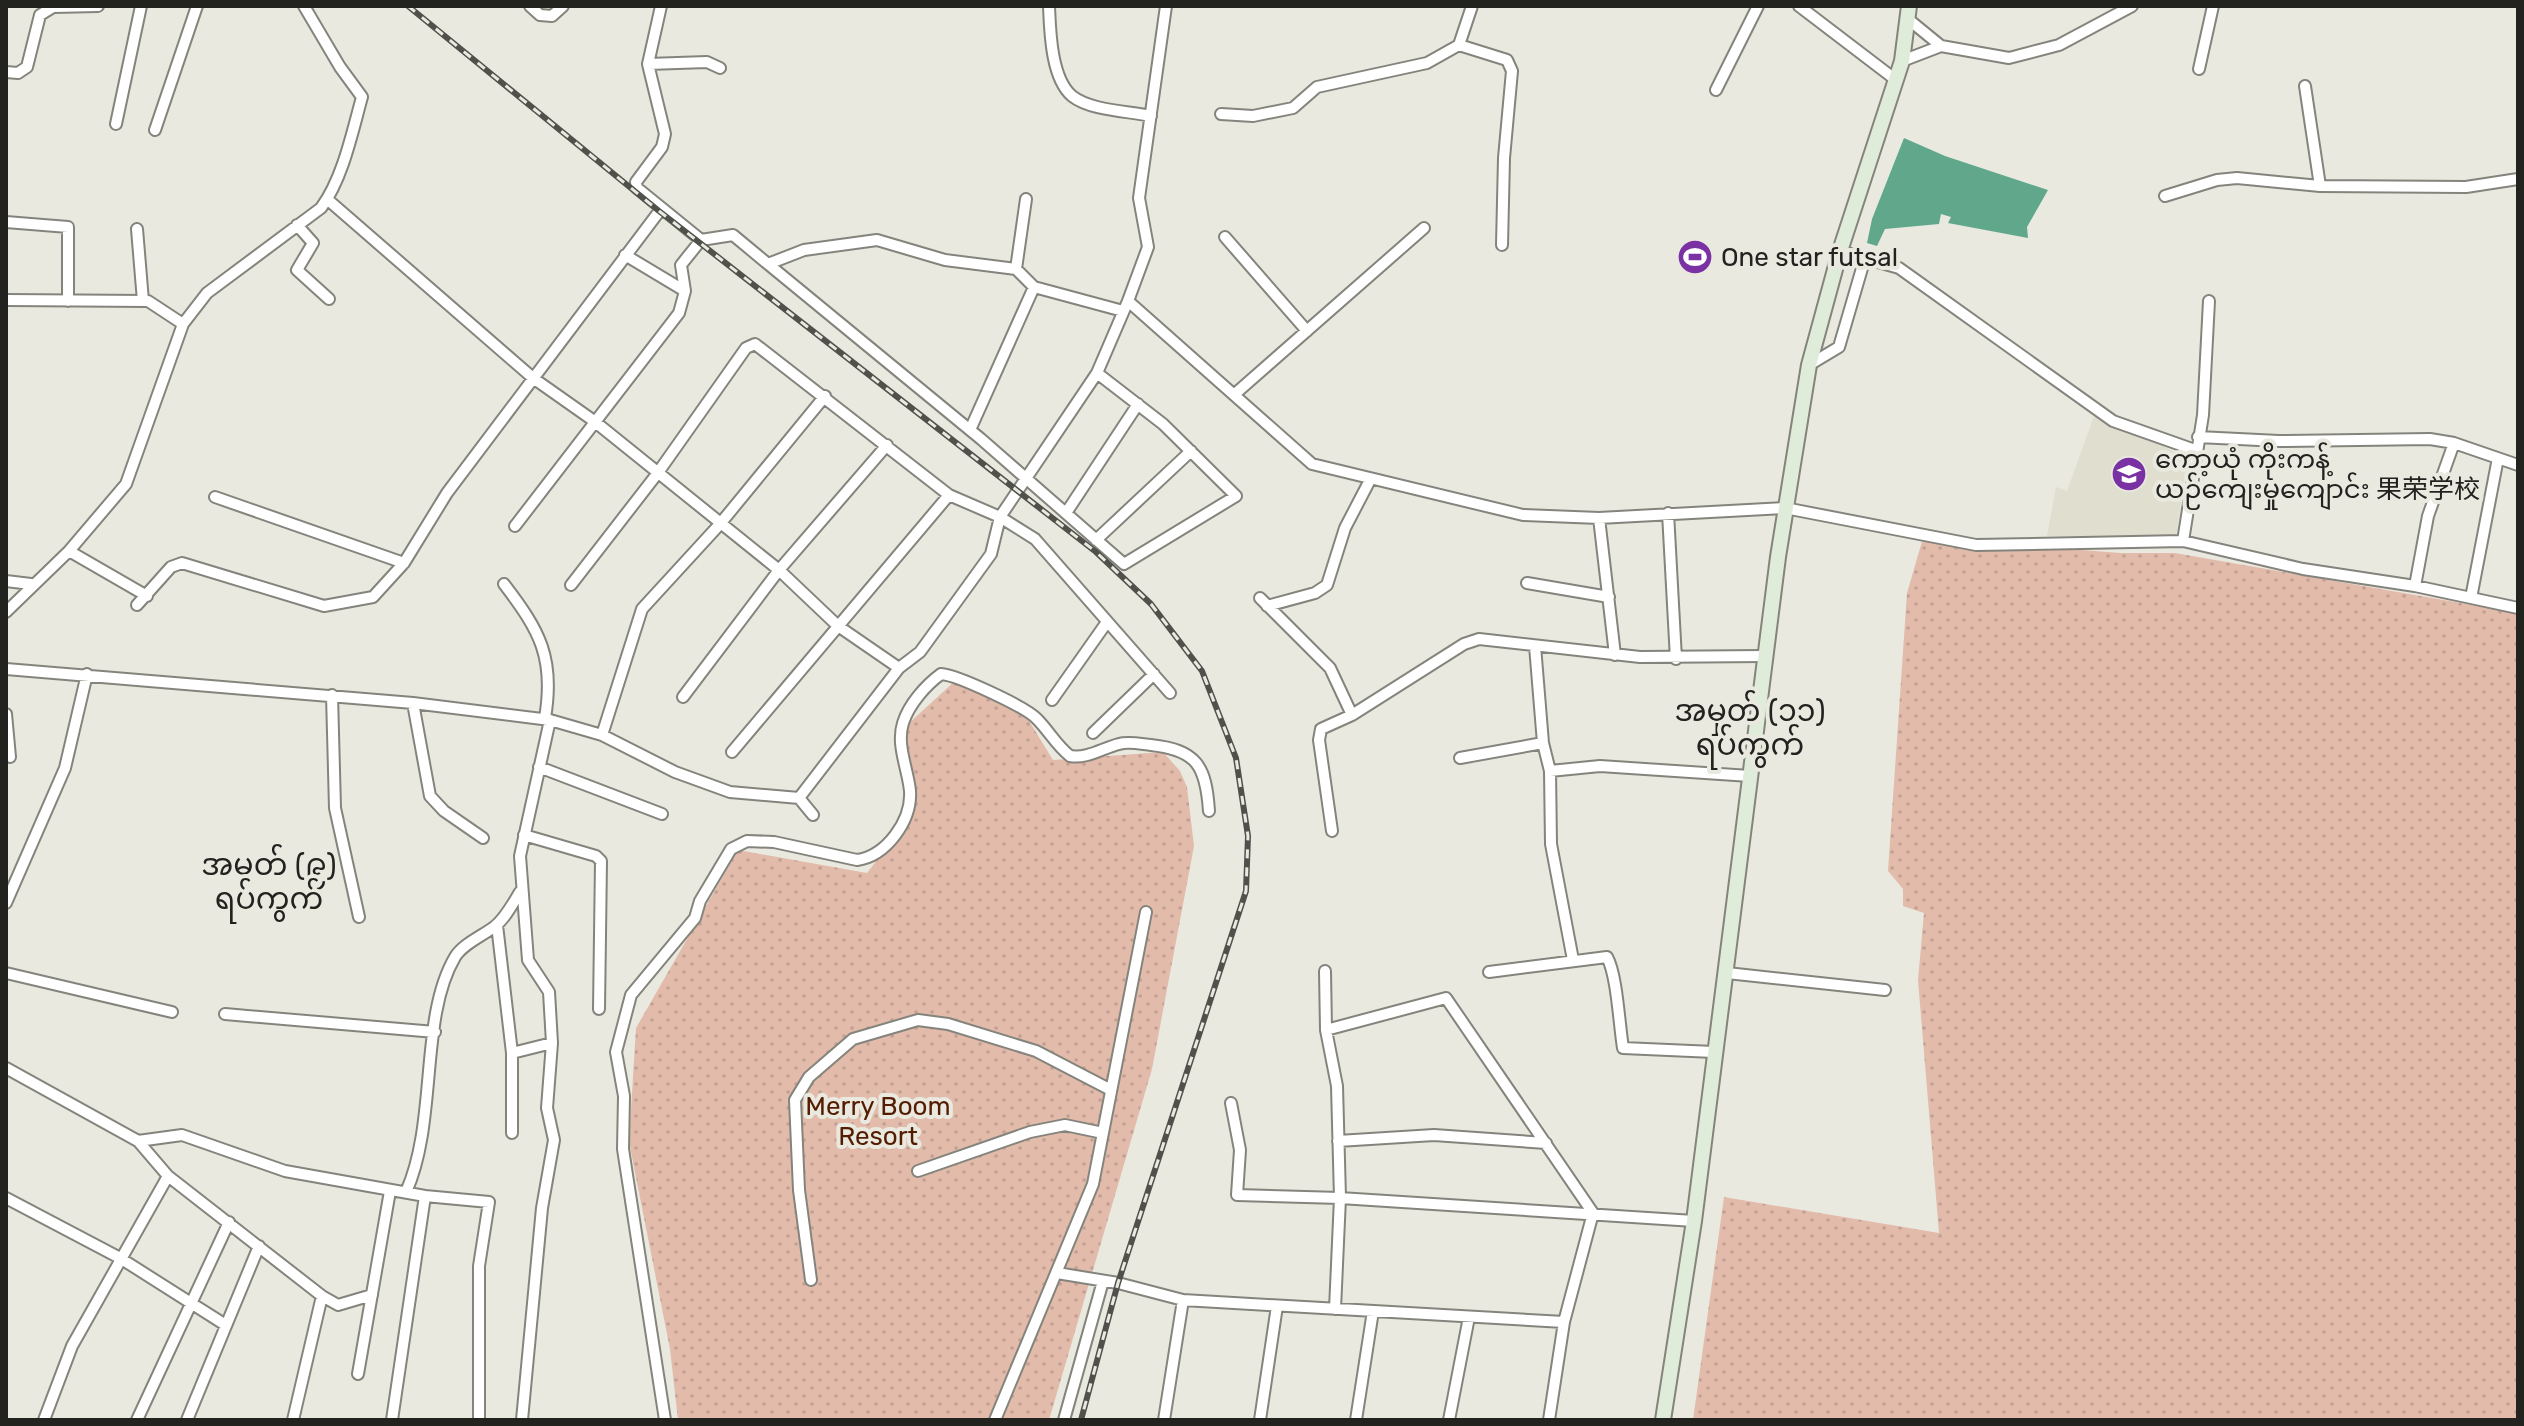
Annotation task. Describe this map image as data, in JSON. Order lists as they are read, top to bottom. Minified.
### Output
{"districts":["အမှတ် (၁၁) ရပ်ကွက်","အမှတ် (၉) ရပ်ကွက်"],"parks":["Merry Boom Resort"],"places":{"sports":["One star futsal"],"school or university":["ကော့ယုံ ကိုးကန့် ယဉ်ကျေးမှုကျောင်း 果荣学校"]}}
